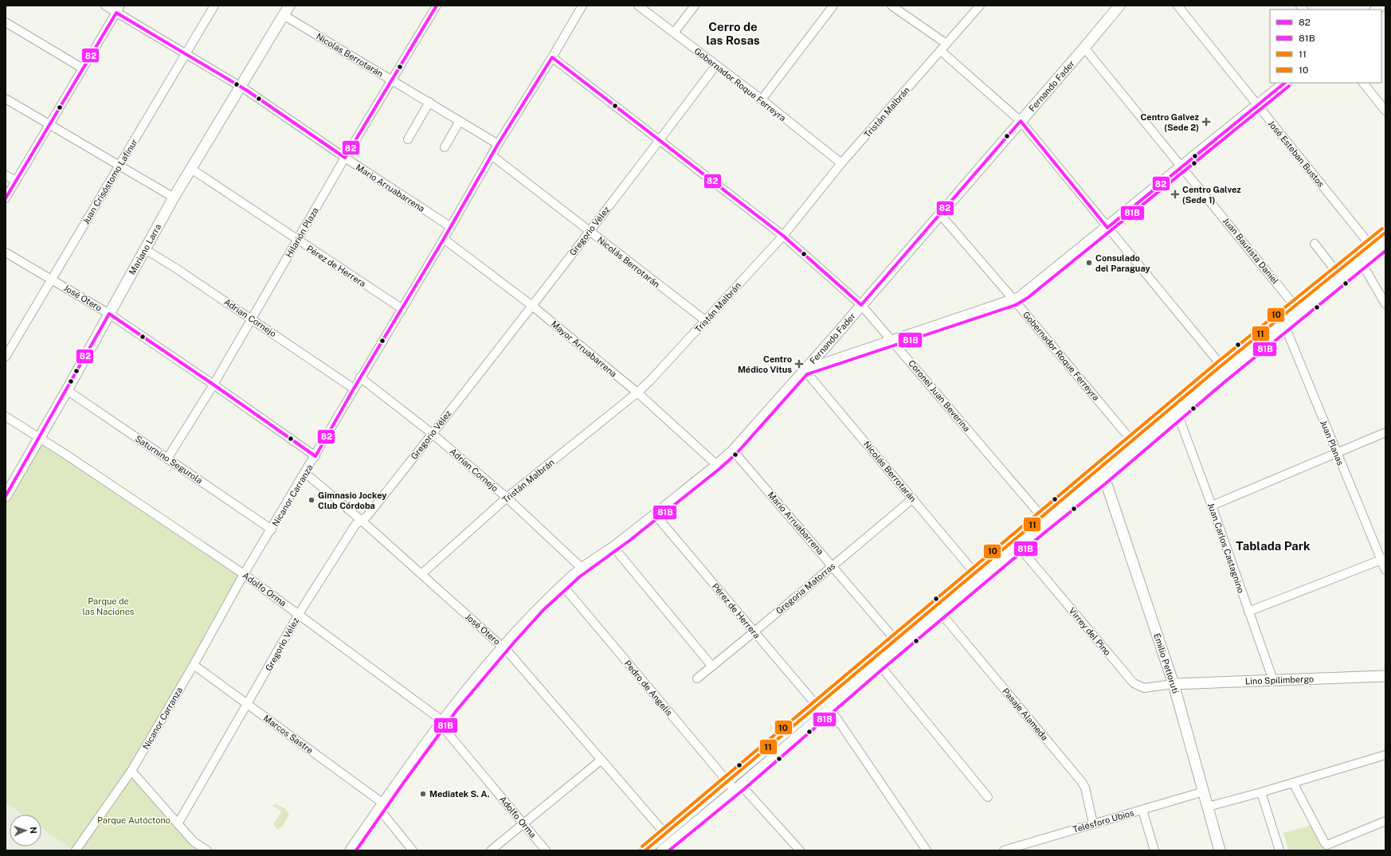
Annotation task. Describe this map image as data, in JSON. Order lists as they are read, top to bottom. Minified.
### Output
{"streets":{"main road":["Fernando Fader","Mariano Larra","Emilio Pettoruti","Lino Spilimbergo"],"street":["Nicolás Berrotarán","Gobernador Roque Ferreyra","Tristán Malbrán","José Esteban Bustos","Juan Crisóstomo Lafinur","Mario Arruabarrena","Gregorio Vélez","Hilarión Plaza","Juan Bautista Daniel","Pérez de Herrera","José Otero","Adrian Cornejo","Mayor Arruabarrena","Coronel Juan Beverina","Juan Planas","Saturnino Segurola","Nicanor Carranza","Juan Carlos Castagnino","Gregoria Matorras","Adolfo Orma","Virrey del Pino","Pedro de Angelis","Pasaje Alameda","Marcos Sastre","Telésforo Ubios"]},"crossings":[["Nicolás Berrotarán","Fernando Fader"],["Nicolás Berrotarán","Tristán Malbrán"],["Nicolás Berrotarán","Gregorio Vélez"],["Nicolás Berrotarán","Hilarión Plaza"],["Nicolás Berrotarán","Mariano Larra"],["Nicolás Berrotarán","Nicanor Carranza"],["Nicolás Berrotarán","Gregoria Matorras"],["Gobernador Roque Ferreyra","Fernando Fader"],["Gobernador Roque Ferreyra","Tristán Malbrán"],["Gobernador Roque Ferreyra","Gregorio Vélez"],["Fernando Fader","Mario Arruabarrena"],["Fernando Fader","Juan Bautista Daniel"],["Fernando Fader","Pérez de Herrera"],["Fernando Fader","José Otero"],["Fernando Fader","Adrian Cornejo"],["Fernando Fader","Mayor Arruabarrena"],["Fernando Fader","Coronel Juan Beverina"],["Fernando Fader","Adolfo Orma"],["Fernando Fader","Pedro de Angelis"],["Fernando Fader","Marcos Sastre"],["Tristán Malbrán","José Otero"],["Tristán Malbrán","Adrian Cornejo"],["Tristán Malbrán","Mayor Arruabarrena"],["Tristán Malbrán","Coronel Juan Beverina"],["Juan Crisóstomo Lafinur","Mario Arruabarrena"],["Juan Crisóstomo Lafinur","José Otero"],["Mario Arruabarrena","Hilarión Plaza"],["Mario Arruabarrena","Mariano Larra"],["Mario Arruabarrena","Nicanor Carranza"],["Mario Arruabarrena","Gregoria Matorras"],["Gregorio Vélez","José Otero"],["Gregorio Vélez","Adrian Cornejo"],["Gregorio Vélez","Mayor Arruabarrena"],["Gregorio Vélez","Coronel Juan Beverina"],["Gregorio Vélez","Adolfo Orma"],["Gregorio Vélez","Marcos Sastre"],["Hilarión Plaza","Pérez de Herrera"],["Hilarión Plaza","José Otero"],["Hilarión Plaza","Adrian Cornejo"],["Hilarión Plaza","Saturnino Segurola"],["Mariano Larra","Pérez de Herrera"],["Mariano Larra","José Otero"],["Mariano Larra","Adrian Cornejo"],["Mariano Larra","Saturnino Segurola"],["Mariano Larra","Adolfo Orma"],["Pérez de Herrera","Nicanor Carranza"],["Pérez de Herrera","Gregoria Matorras"],["José Otero","Nicanor Carranza"],["Adrian Cornejo","Nicanor Carranza"],["Mayor Arruabarrena","Nicanor Carranza"],["Coronel Juan Beverina","Nicanor Carranza"],["Saturnino Segurola","Nicanor Carranza"],["Nicanor Carranza","Adolfo Orma"],["Nicanor Carranza","Marcos Sastre"],["Juan Carlos Castagnino","Lino Spilimbergo"],["Virrey del Pino","Emilio Pettoruti"],["Virrey del Pino","Lino Spilimbergo"],["Emilio Pettoruti","Lino Spilimbergo"],["Emilio Pettoruti","Telésforo Ubios"],["Pasaje Alameda","Telésforo Ubios"]],"districts":["Cerro de las Rosas","Tablada Park"],"parks":["Parque de las Naciones","Parque Autóctono"],"places":{"health":["Centro Galvez (Sede 2)","Centro Galvez (Sede 1)","Centro Médico Vitus"],"other":["Consulado del Paraguay","Gimnasio Jockey Club Córdoba","Mediatek S. A."]},"lines":["transit line 82","transit line 81B","transit line 10","transit line 11"],"legend":["82","81B","11","10"],"north":"right"}
